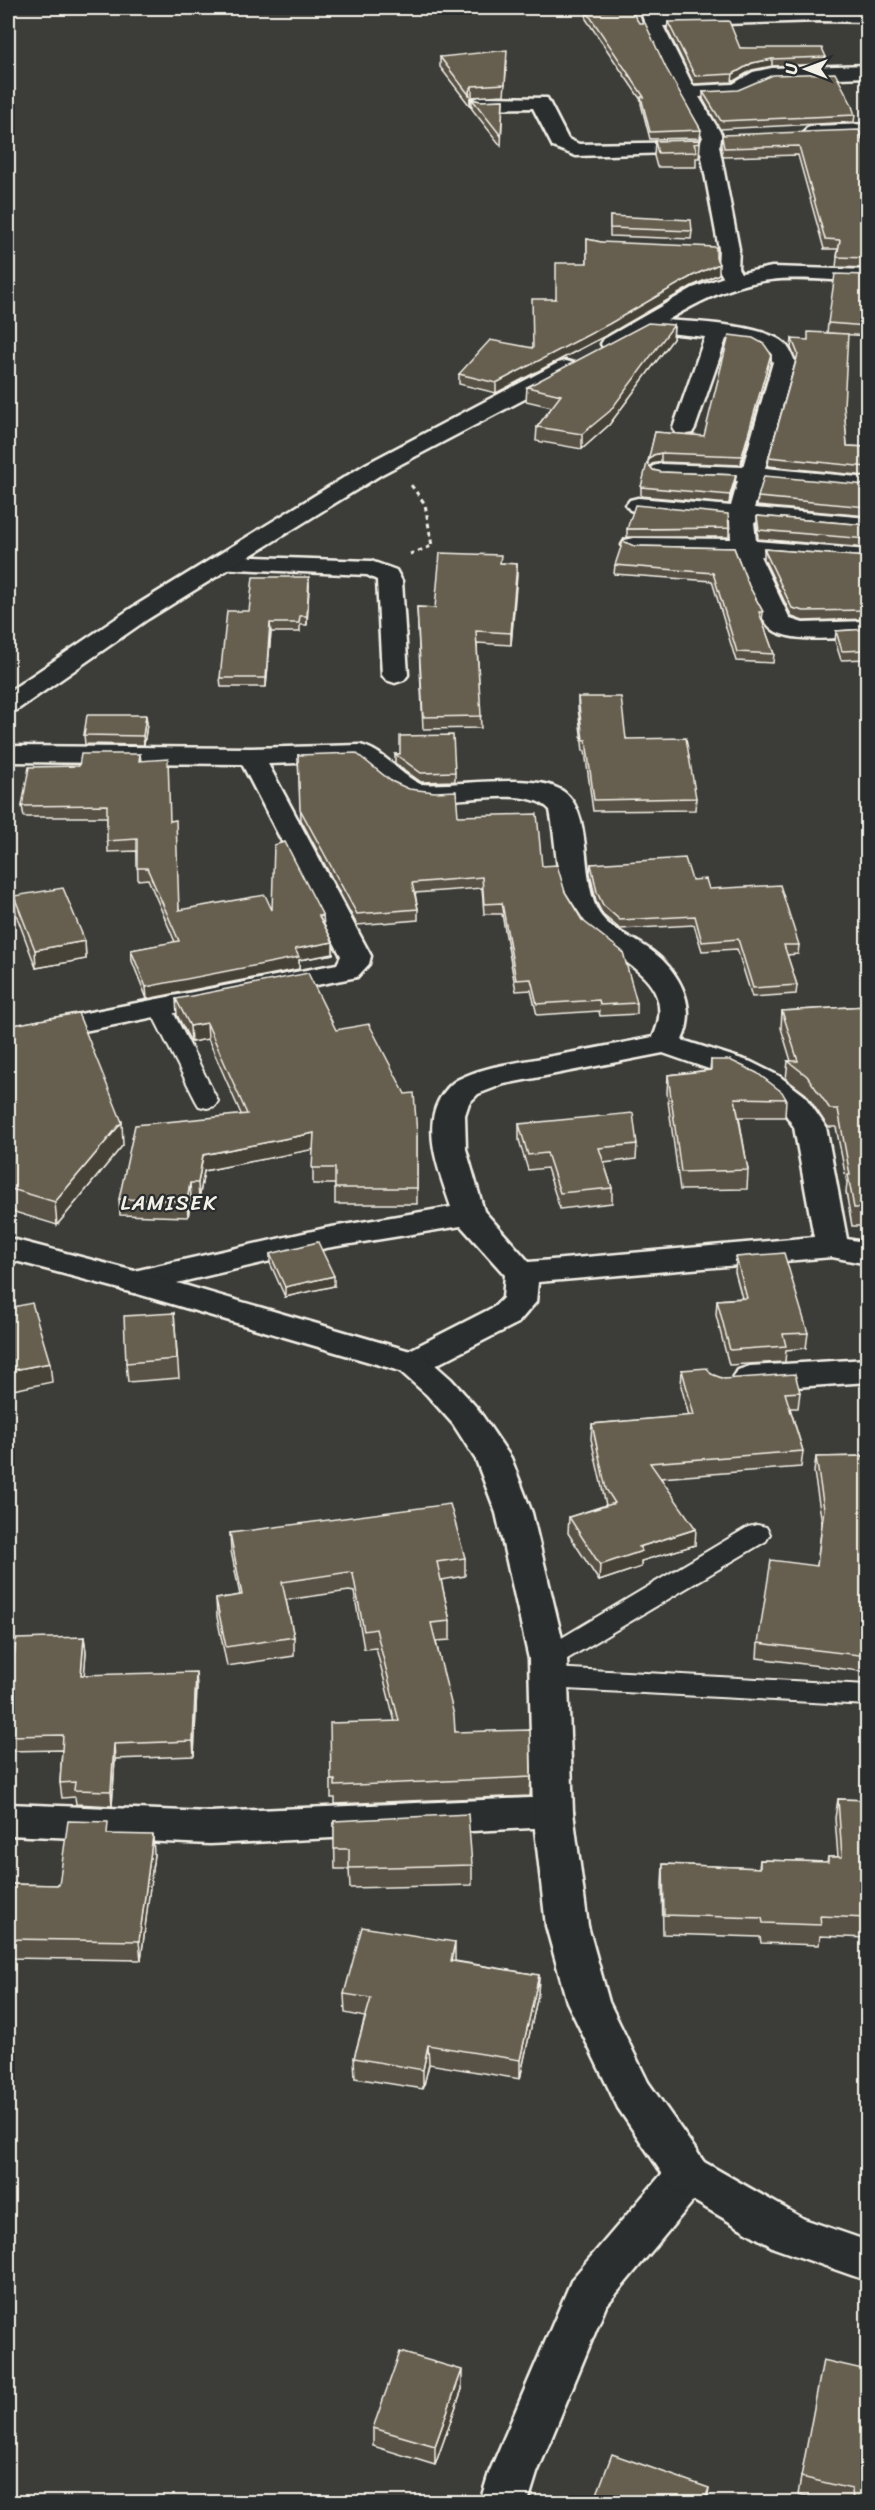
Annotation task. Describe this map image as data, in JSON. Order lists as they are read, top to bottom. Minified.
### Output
{"districts":["LAMISEK"],"north":"left"}
